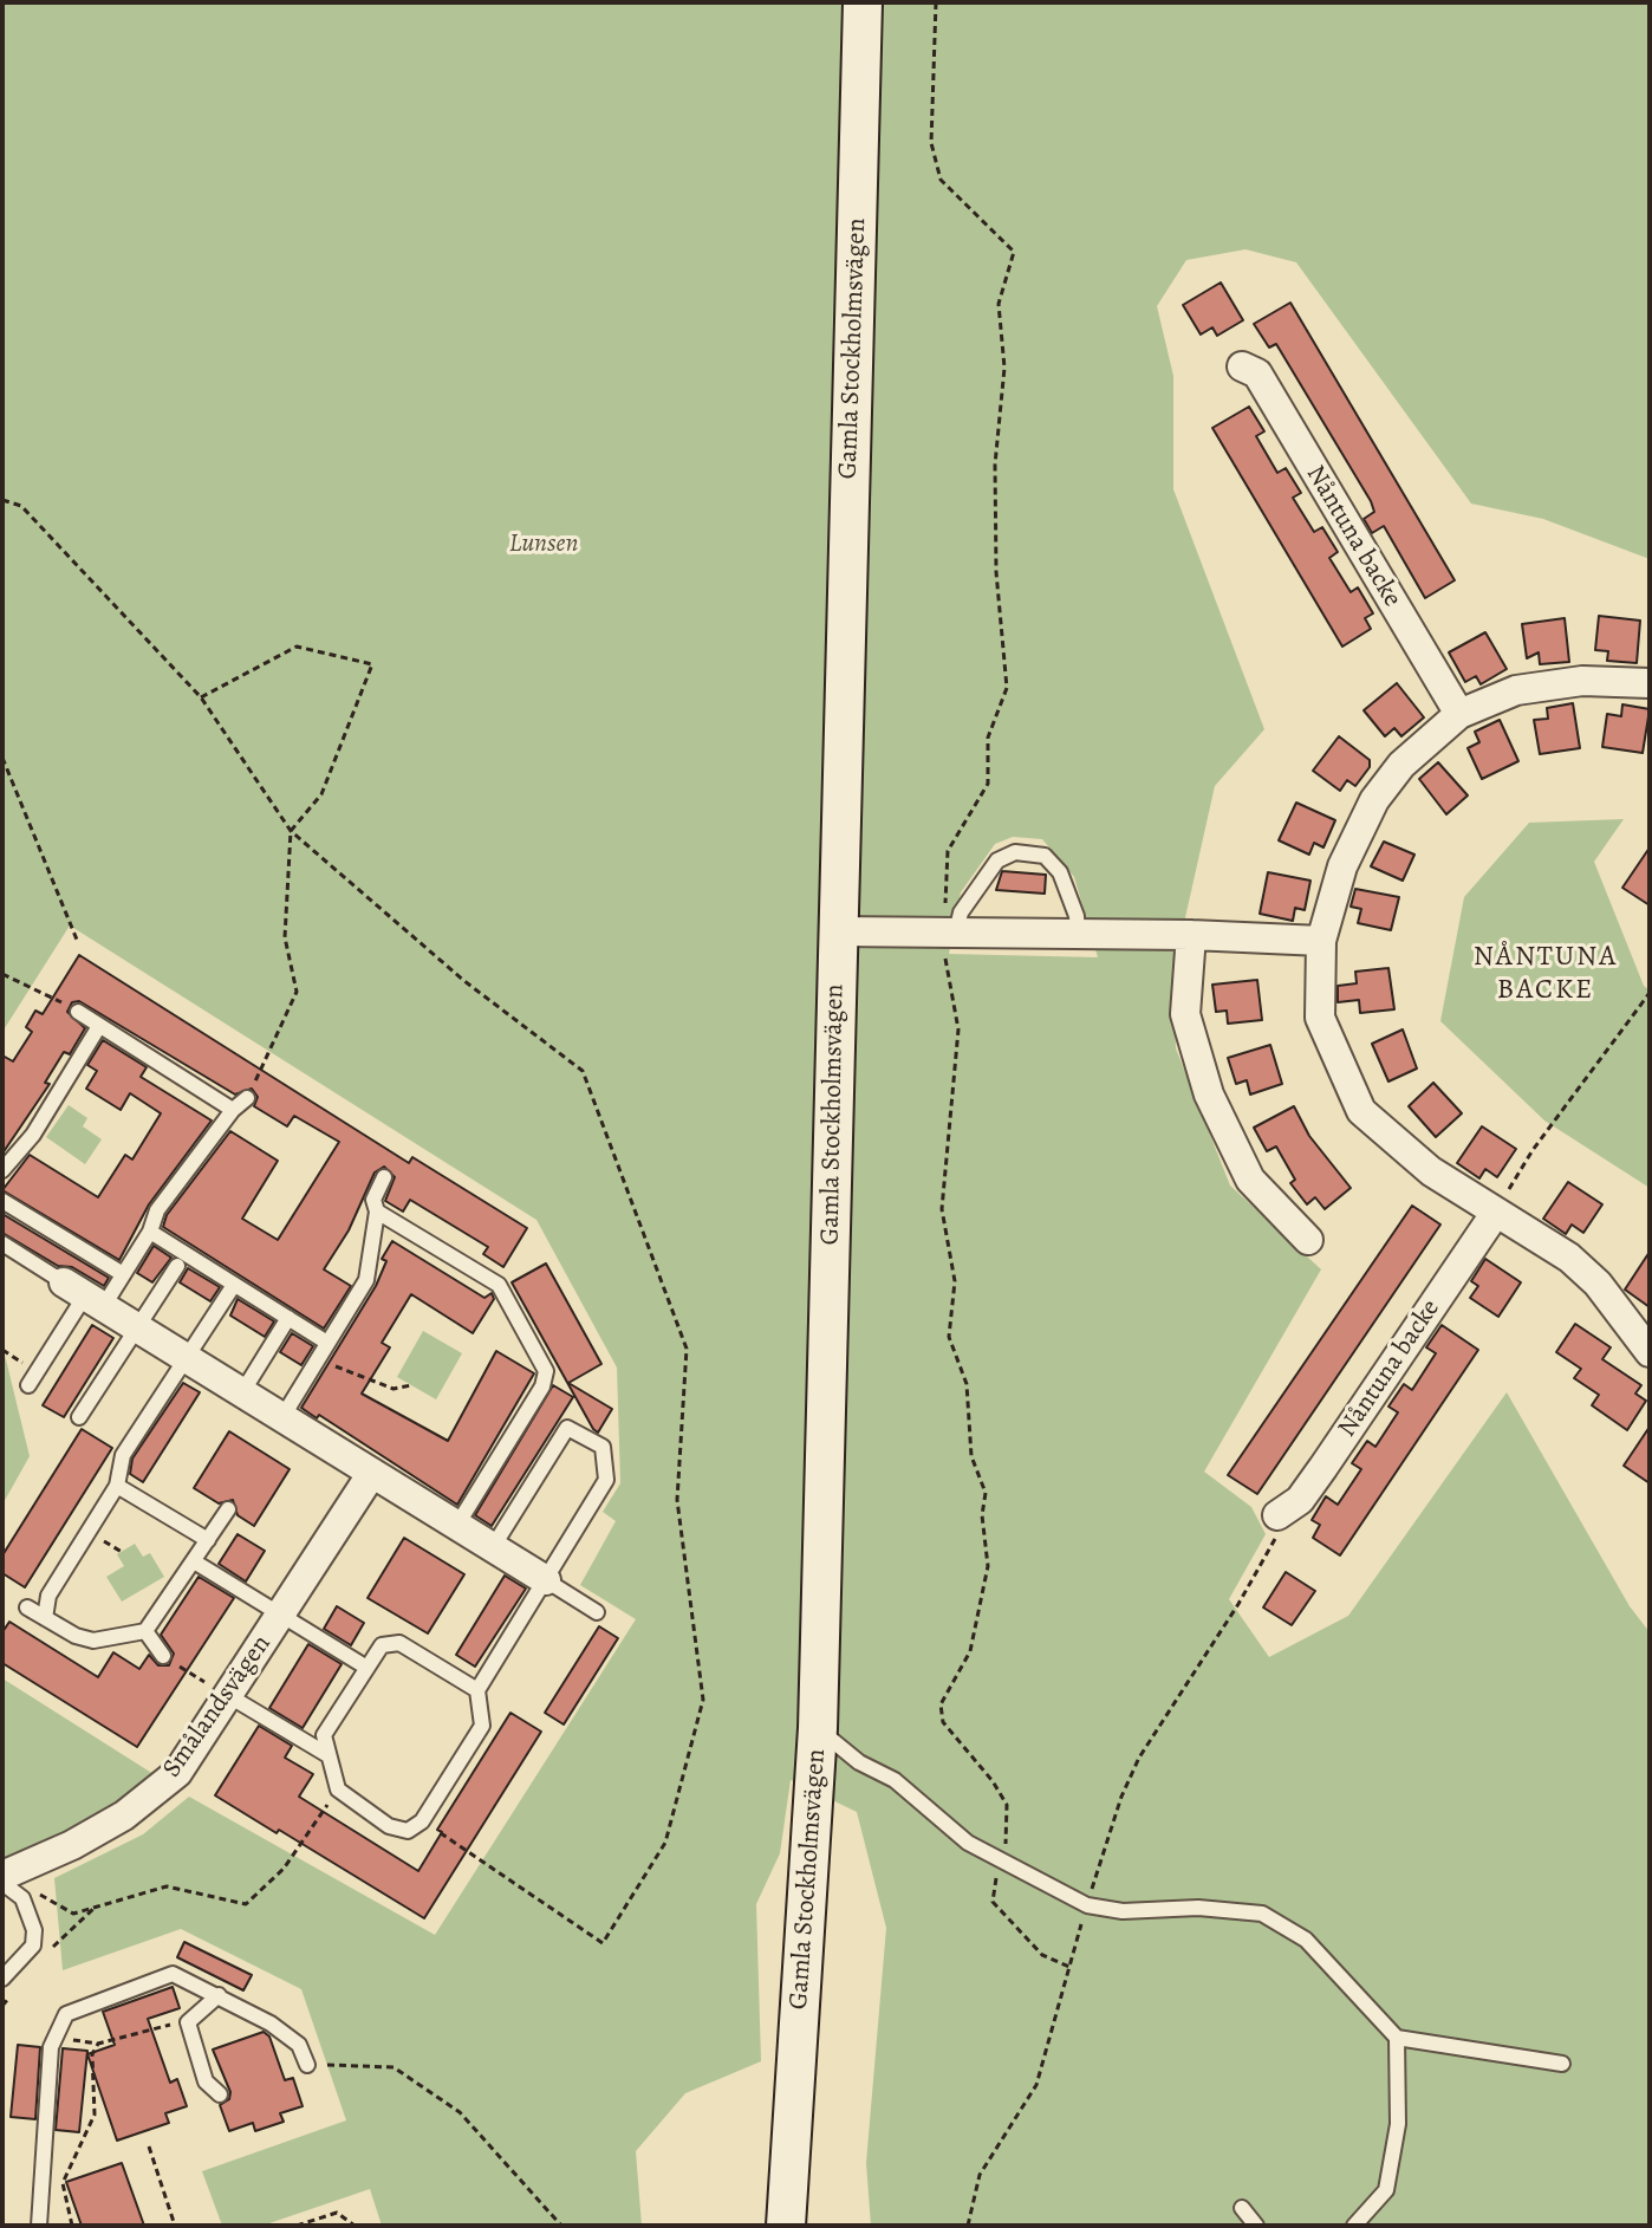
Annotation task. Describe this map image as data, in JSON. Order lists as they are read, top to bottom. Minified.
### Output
{"streets":{"main road":["Gamla Stockholmsvägen"],"street":["Nåntuna backe","Smålandsvägen"]},"districts":["NÅNTUNA BACKE"],"parks":["Lunsen"]}
